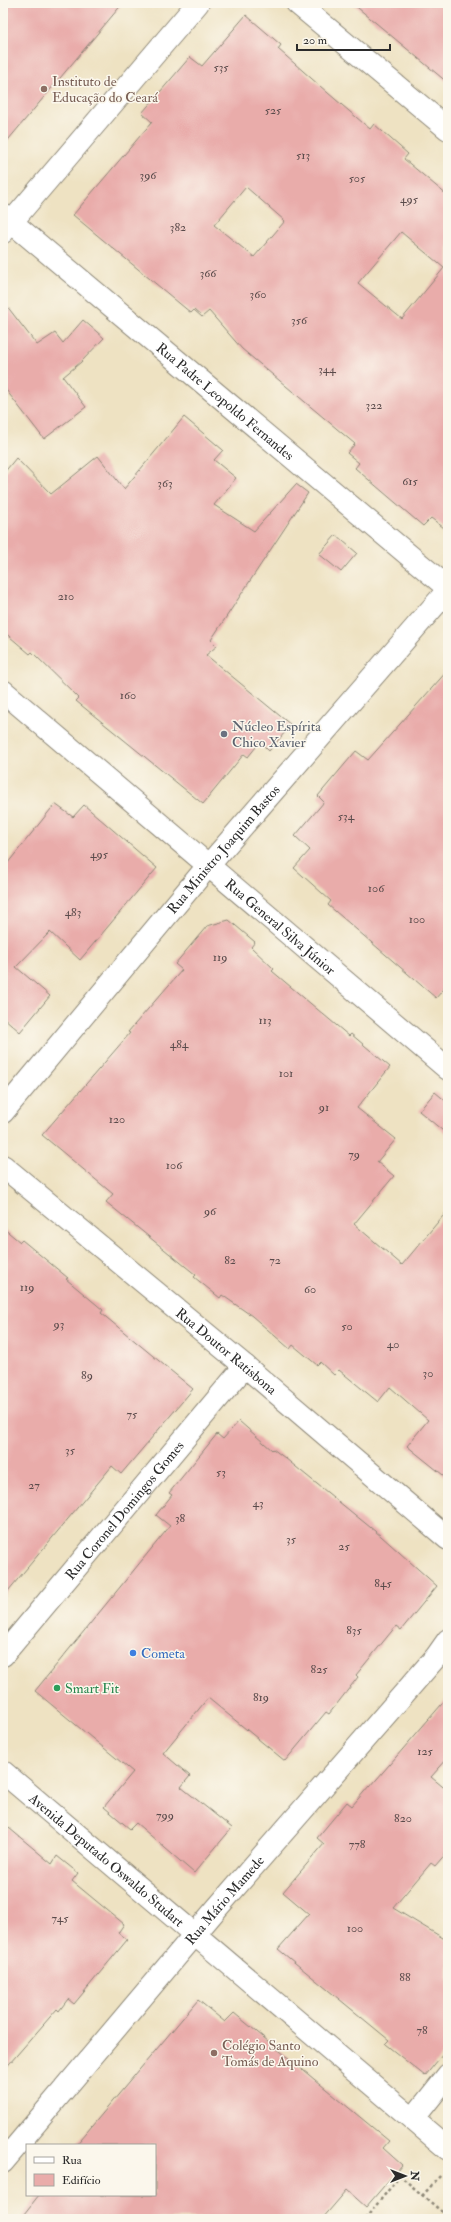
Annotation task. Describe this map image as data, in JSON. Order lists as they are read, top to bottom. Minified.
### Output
{"streets":{"street":["Rua Padre Leopoldo Fernandes","Rua Ministro Joaquim Bastos","Rua General Silva Júnior","Rua Doutor Ratisbona","Rua Coronel Domingos Gomes","Avenida Deputado Oswaldo Studart","Rua Mário Mamede"]},"crossings":[["Rua Padre Leopoldo Fernandes","Rua Ministro Joaquim Bastos"],["Rua Ministro Joaquim Bastos","Rua General Silva Júnior"],["Rua Doutor Ratisbona","Rua Coronel Domingos Gomes"],["Avenida Deputado Oswaldo Studart","Rua Mário Mamede"]],"places":["Instituto de Educação do Ceará","Núcleo Espírita Chico Xavier","Cometa","Smart Fit","Colégio Santo Tomás de Aquino"],"house_numbers":["535","525","513","396","505","495","382","366","360","356","344","322","615","363","210","160","534","495","106","483","100","119","113","484","101","91","120","79","106","96","82","72","119","60","93","50","40","30","89","75","35","53","27","43","38","35","25","845","835","825","819","125","799","820","778","745","100","88","78"],"legend":["Rua","Edifício"],"scale_bar":"20 m","north":"right"}
